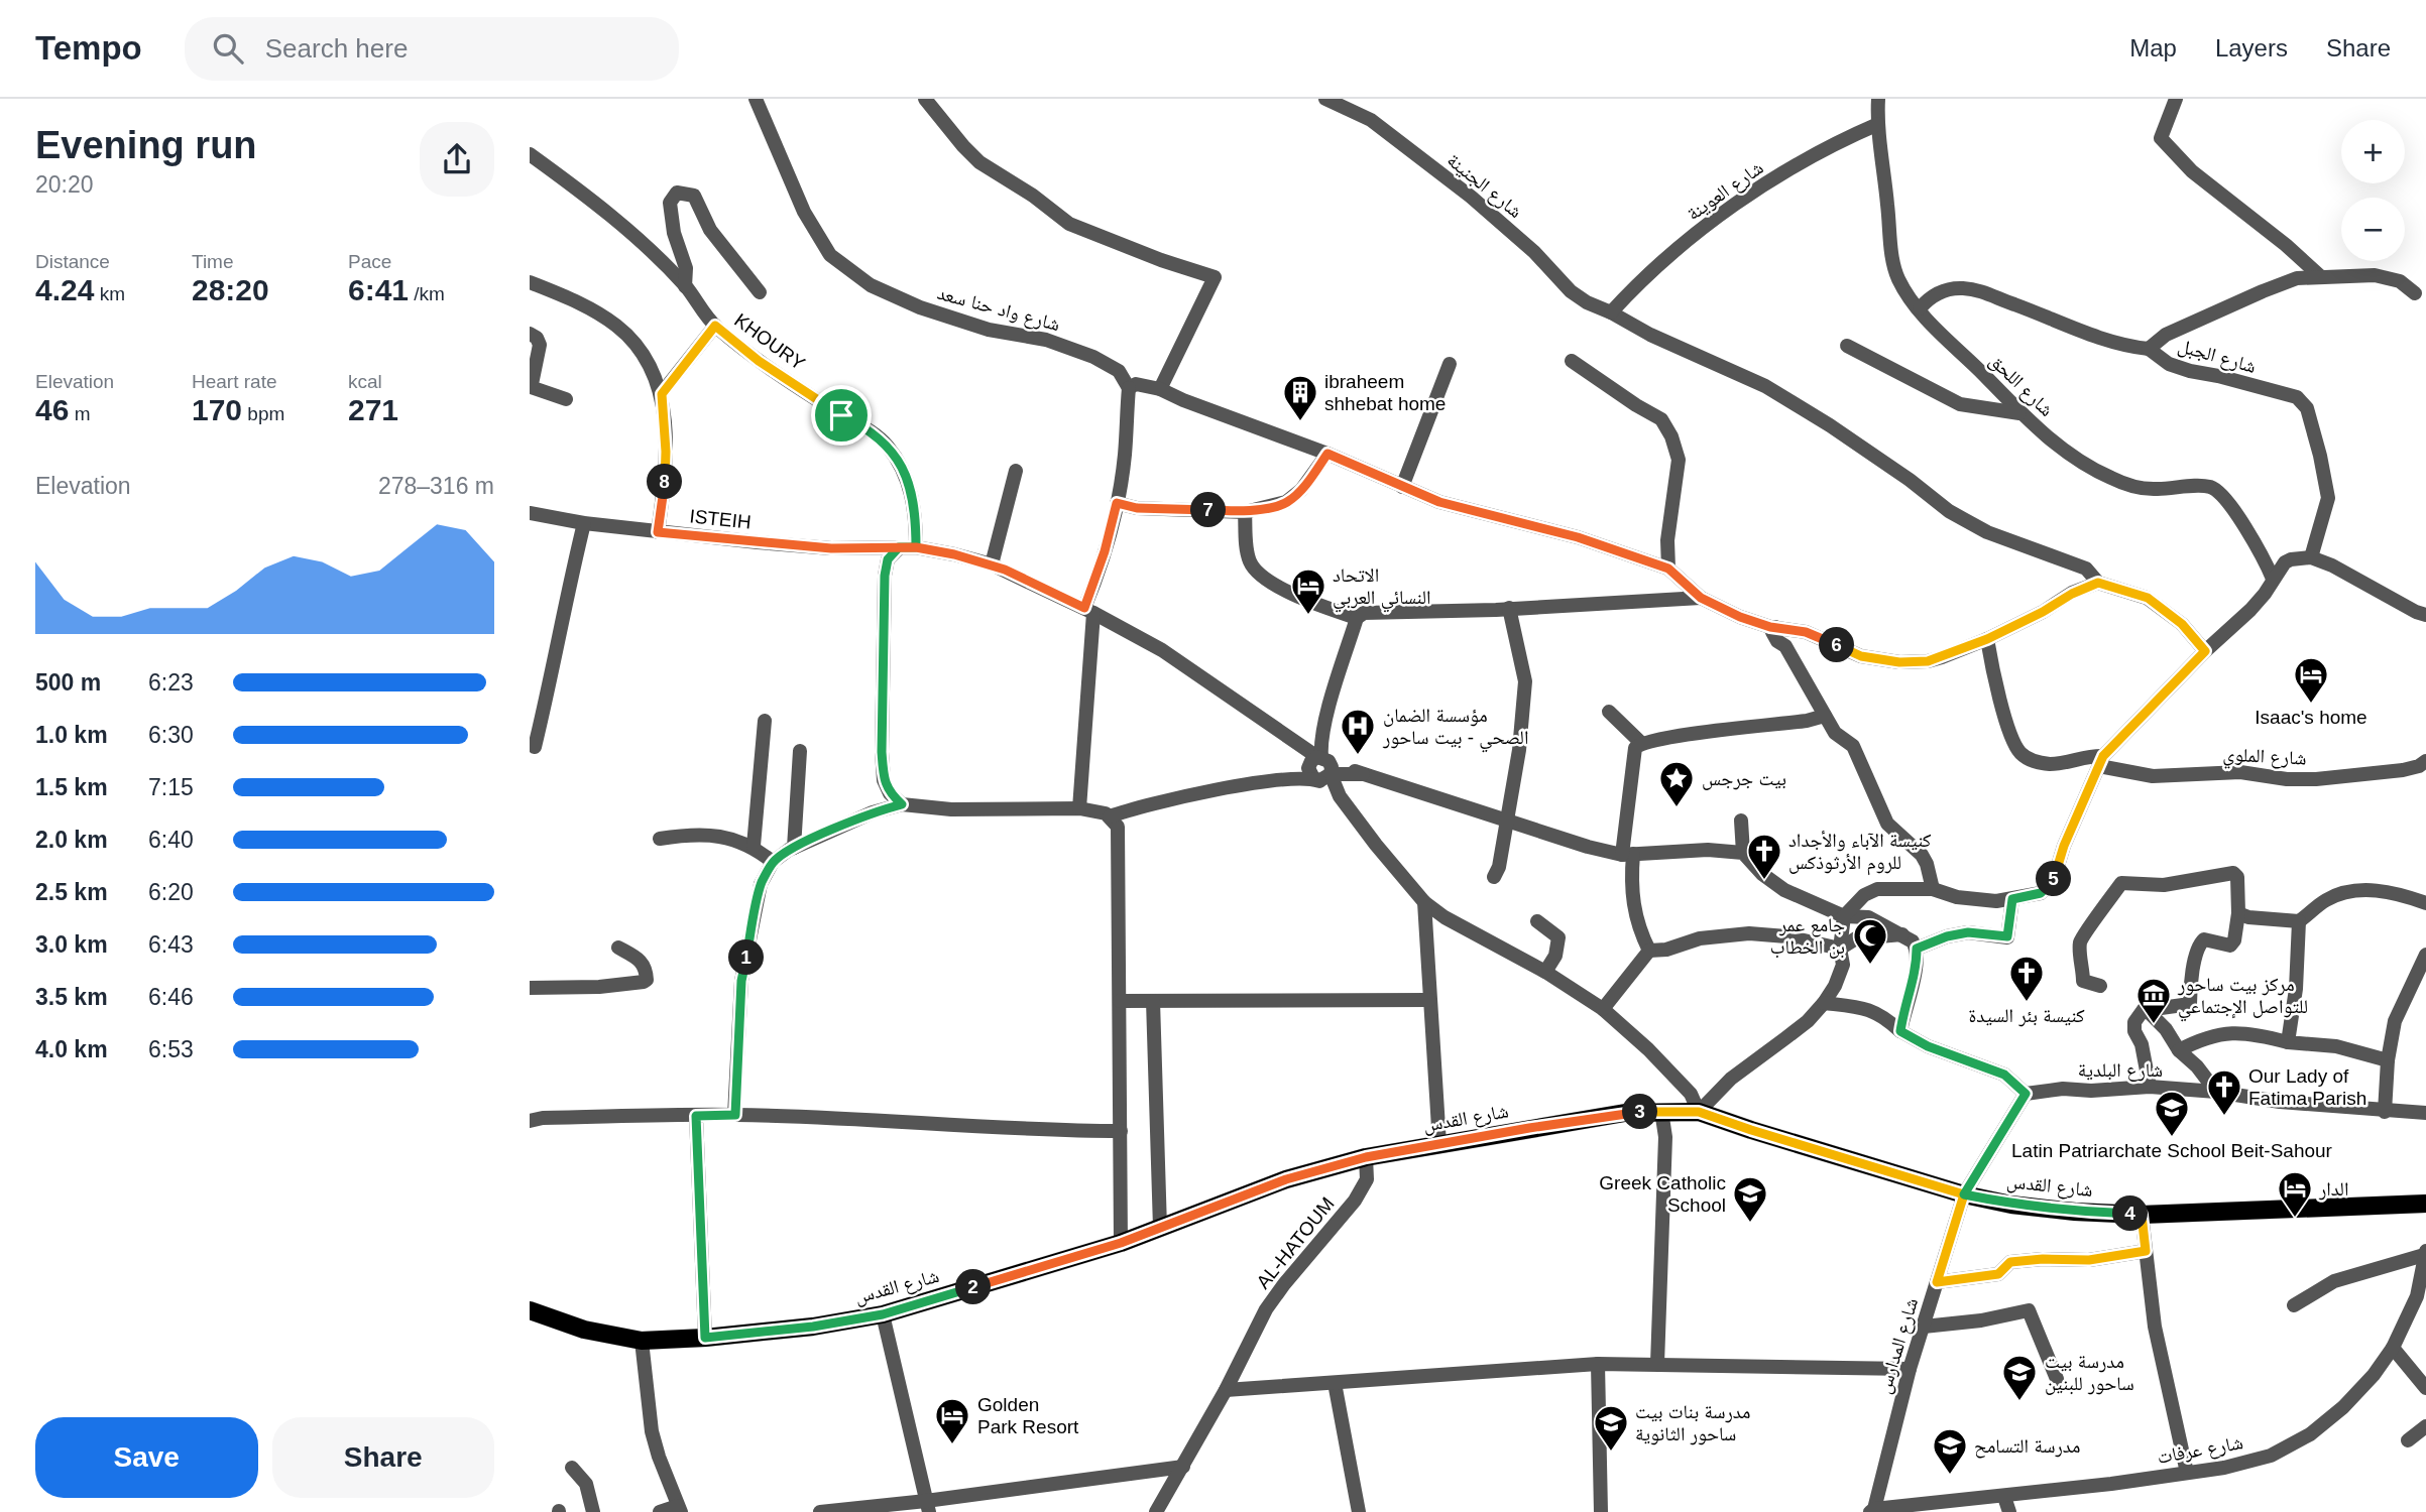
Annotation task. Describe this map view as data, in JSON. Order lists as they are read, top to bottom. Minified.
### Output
{"streets":{"main road":["شارع القدس"],"street":["شارع الجنينة","شارع العوينة","شارع واد حنا سعد","KHOURY","شارع الجبل","شارع اللحق","ISTEIH","شارع الملوي","شارع البلدية","AL-HATOUM","شارع المدارس","شارع عرفات"]},"crossings":[["شارع الجنينة","شارع العوينة"],["شارع العوينة","شارع اللحق"],["KHOURY","ISTEIH"],["ISTEIH","شارع القدس"],["شارع البلدية","شارع المدارس"],["شارع القدس","AL-HATOUM"],["شارع القدس","شارع المدارس"],["شارع المدارس","شارع عرفات"]],"places":{"building":["ibraheem shhebat home"],"hotel":["الاتحاد النسائي العربي","Isaac's home","الدار","Golden Park Resort"],"hospital":["مؤسسة الضمان الصحي - بيت ساحور"],"place":["بيت جرجس"],"church":["كنيسة الآباء والأجداد للروم الأرثوذكس","كنيسة بئر السيدة","Our Lady of Fatima Parish"],"mosque":["جامع عمر بن الخطاب"],"museum":["مركز بيت ساحور للتواصل الإجتماعي"],"school or university":["Latin Patriarchate School Beit-Sahour","Greek Catholic School","مدرسة بيت ساحور للبنين","مدرسة بنات بيت ساحور الثانوية","مدرسة التسامح"]},"page":{"header":"Tempo","search":"Search here","nav":["Map","Layers","Share"],"heading":["Evening run","20:20"],"map_buttons":["+","−"],"stats":[["Distance","4.24 km"],["Time","28:20"],["Pace","6:41 /km"],["Elevation","46 m"],["Heart rate","170 bpm"],["kcal","271"]],"chart":["Elevation","278–316 m"],"pins":["8","7","6","5","1","3","4","2"],"list":[{"name":"500 m","note":"6:23"},{"name":"1.0 km","note":"6:30"},{"name":"1.5 km","note":"7:15"},{"name":"2.0 km","note":"6:40"},{"name":"2.5 km","note":"6:20"},{"name":"3.0 km","note":"6:43"},{"name":"3.5 km","note":"6:46"},{"name":"4.0 km","note":"6:53"}],"buttons":["Save","Share"]}}
